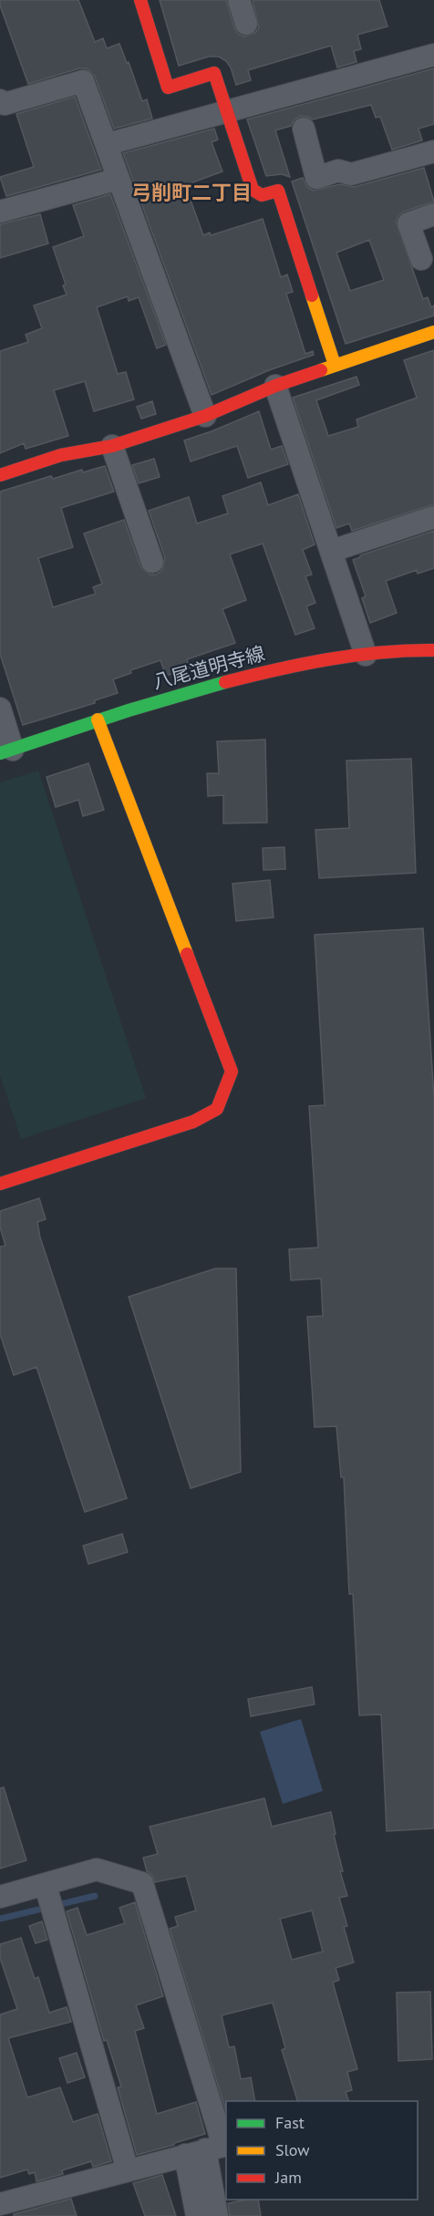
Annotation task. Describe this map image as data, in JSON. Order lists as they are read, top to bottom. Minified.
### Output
{"streets":{"street":["八尾道明寺線"]},"districts":["弓削町二丁目"],"legend":["Fast","Slow","Jam"]}
